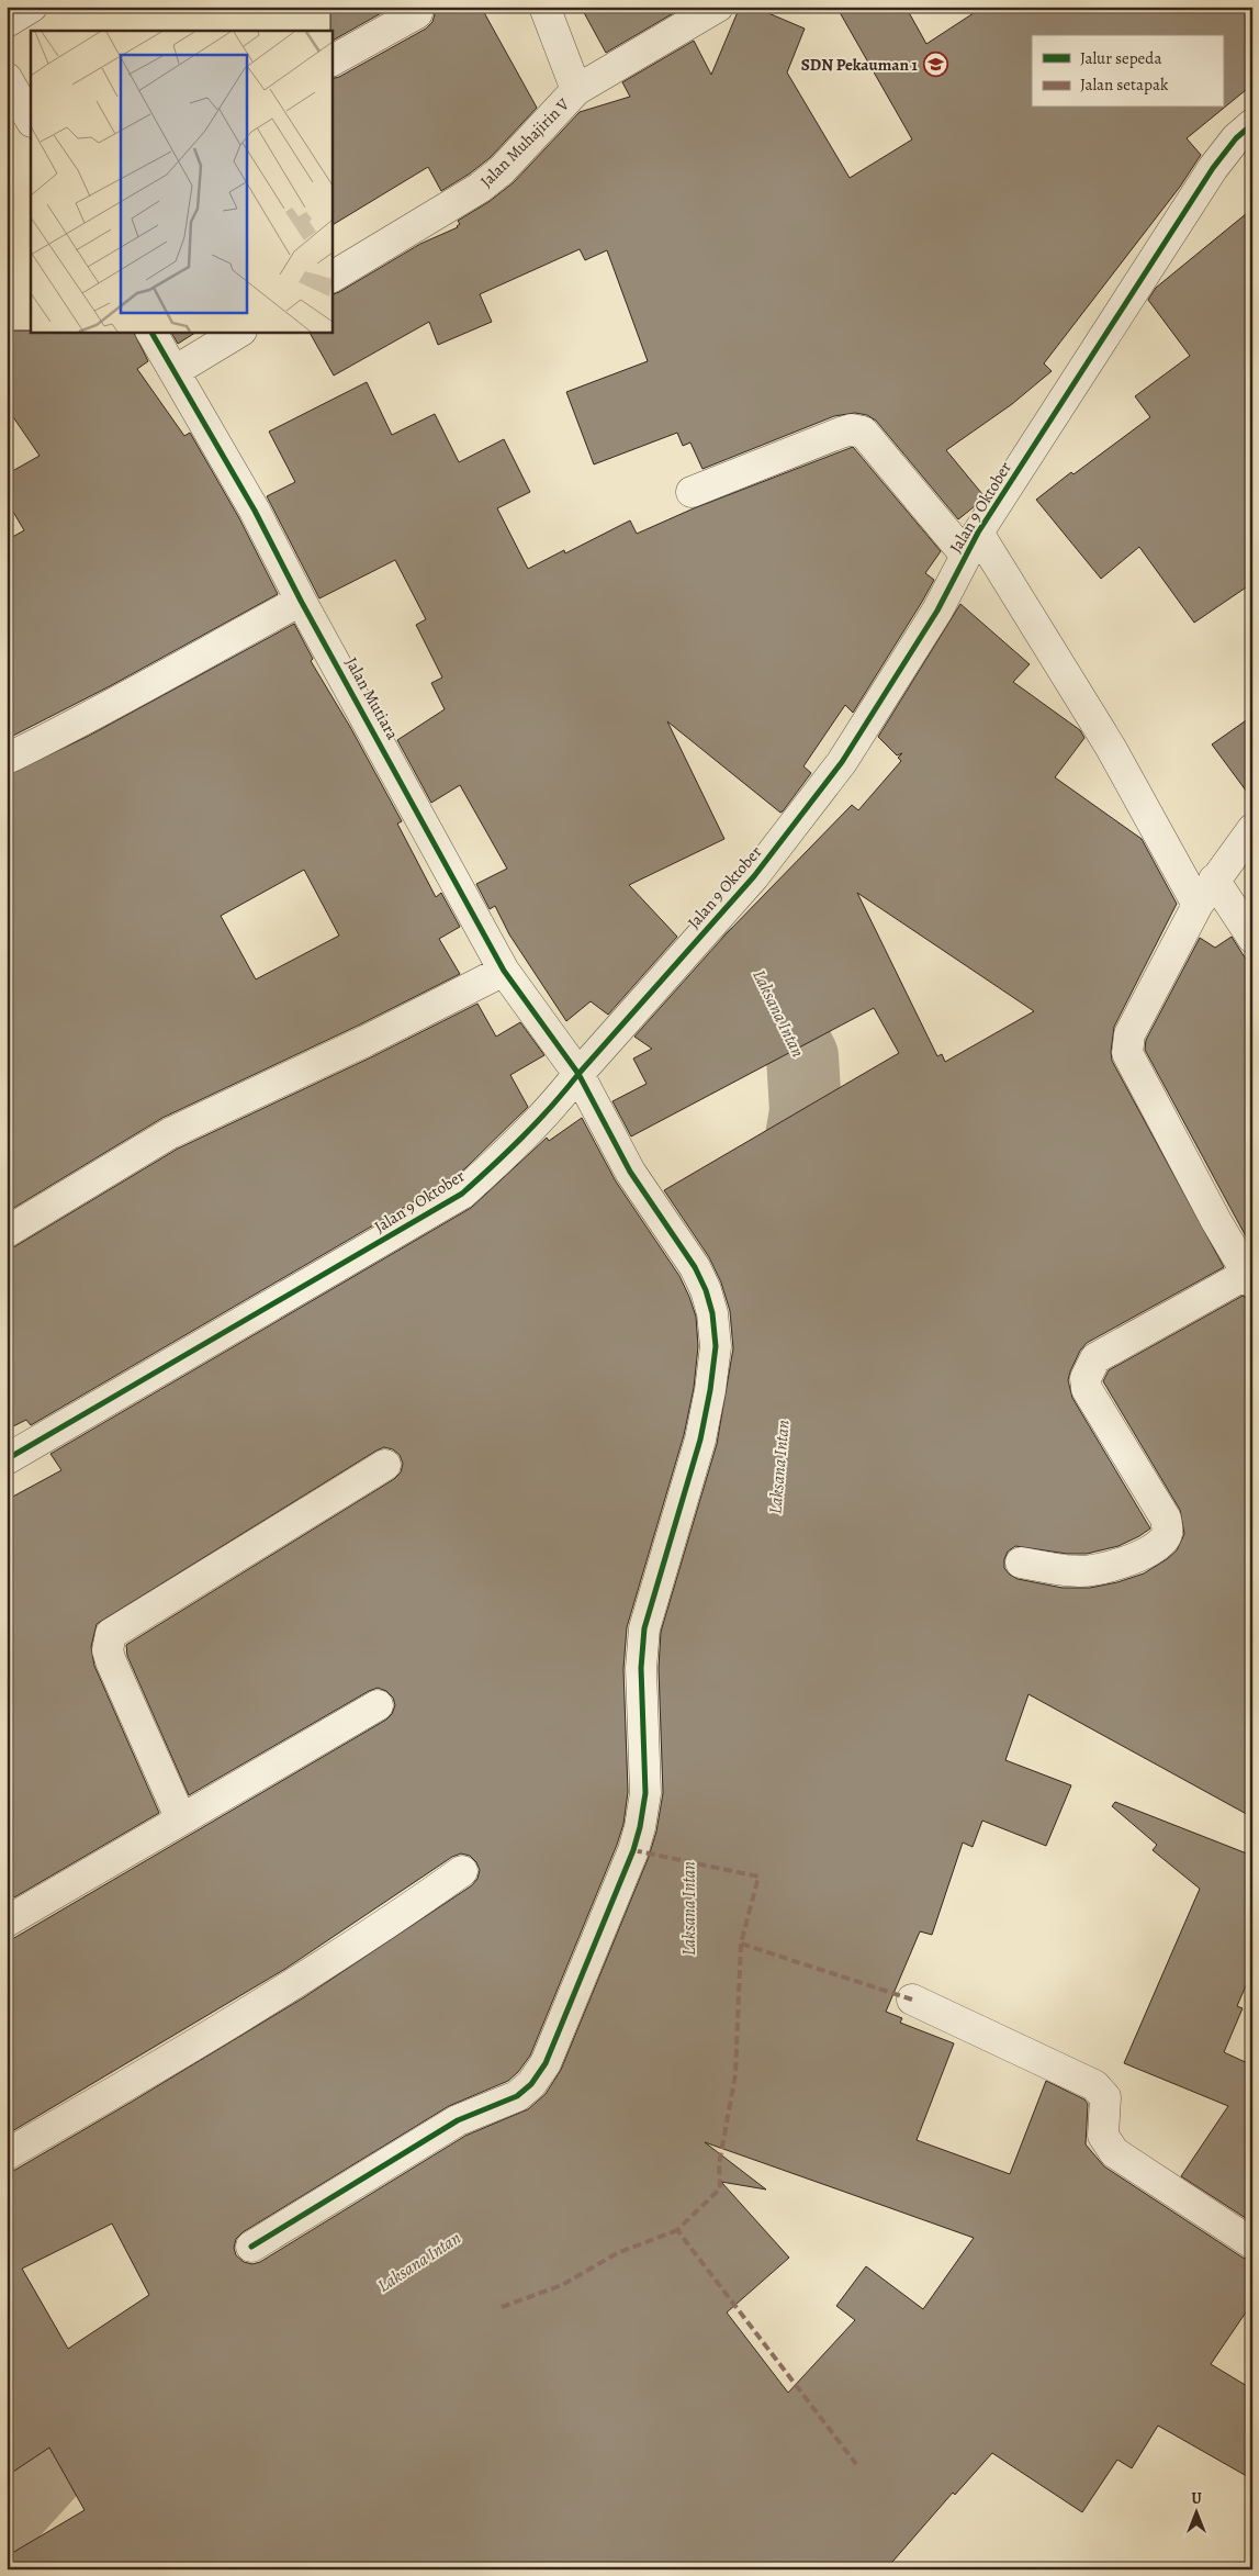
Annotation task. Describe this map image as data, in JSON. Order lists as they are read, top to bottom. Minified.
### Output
{"streets":{"street":["Jalan Muhajirin V","Jalan 9 Oktober","Jalan Mutiara"]},"crossings":[["Jalan 9 Oktober","Jalan Mutiara"]],"water":["Laksana Intan"],"places":{"school or university":["SDN Pekauman 1"]},"legend":["Jalur sepeda","Jalan setapak"],"north":"top"}
